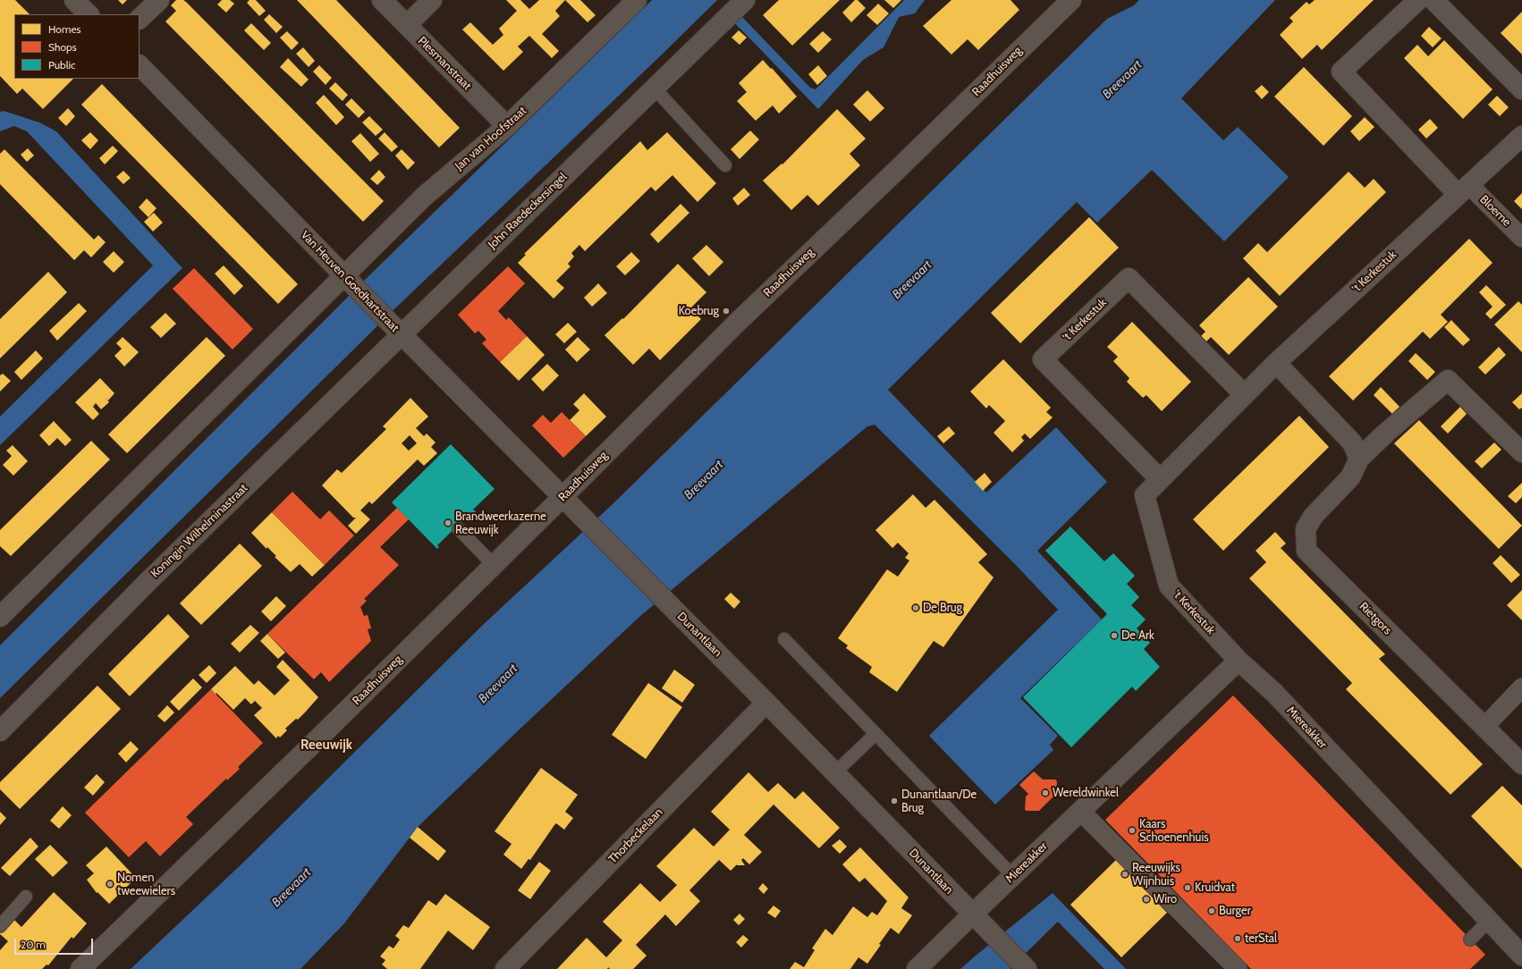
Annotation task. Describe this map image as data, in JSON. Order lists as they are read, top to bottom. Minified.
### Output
{"streets":{"street":["Plesmanstraat","Raadhuisweg","Jan van Hoofstraat","John Raedeckersingel","Bloeme","'t Kerkestuk","Van Heuven Goedhartstraat","Koningin Wilhelminastraat","Rietgors","Dunantlaan","Miereakker","Thorbeckelaan"]},"crossings":[["Plesmanstraat","Jan van Hoofstraat"],["Raadhuisweg","Van Heuven Goedhartstraat"],["Raadhuisweg","Dunantlaan"],["Jan van Hoofstraat","Van Heuven Goedhartstraat"],["John Raedeckersingel","Van Heuven Goedhartstraat"],["John Raedeckersingel","Koningin Wilhelminastraat"],["Bloeme","'t Kerkestuk"],["'t Kerkestuk","Miereakker"],["Van Heuven Goedhartstraat","Koningin Wilhelminastraat"],["Van Heuven Goedhartstraat","Dunantlaan"],["Dunantlaan","Miereakker"],["Dunantlaan","Thorbeckelaan"]],"districts":["Reeuwijk"],"water":["Breevaart"],"places":["Koebrug","Brandweerkazerne Reeuwijk","De Brug","De Ark","Wereldwinkel","Dunantlaan/De Brug","Kaars Schoenenhuis","Reeuwijks Wijnhuis","Nomen tweewielers","Kruidvat","Wiro","Burger","terStal"],"legend":["Homes","Shops","Public"],"scale_bar":"20 m"}
